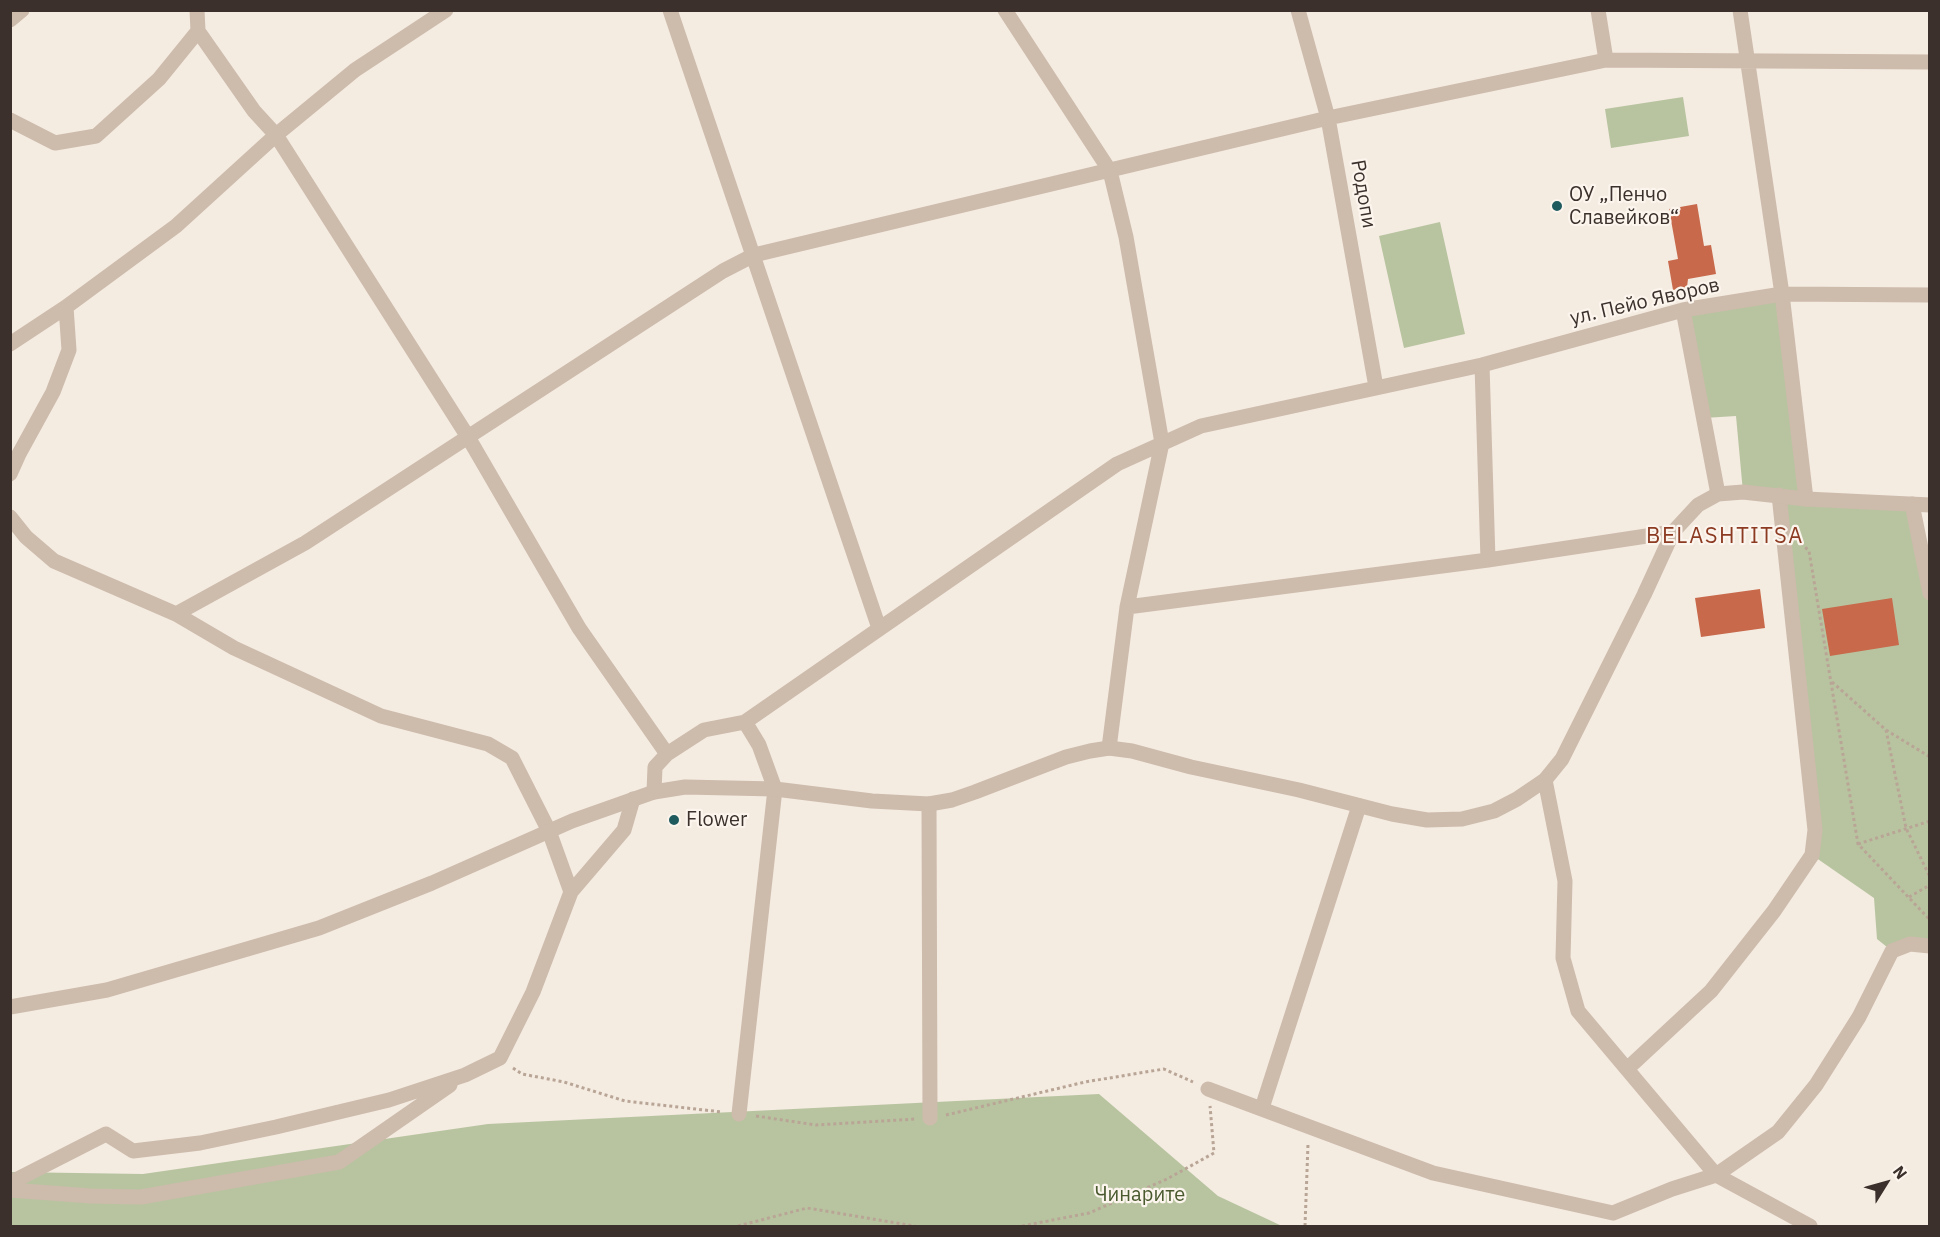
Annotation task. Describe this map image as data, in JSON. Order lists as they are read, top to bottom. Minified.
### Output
{"streets":{"street":["Родопи","ул. Пейо Яворов"]},"crossings":[["Родопи","ул. Пейо Яворов"]],"districts":["BELASHTITSA"],"parks":["Чинарите"],"places":["ОУ „Пенчо Славейков“","Flower"],"north":"top right"}
